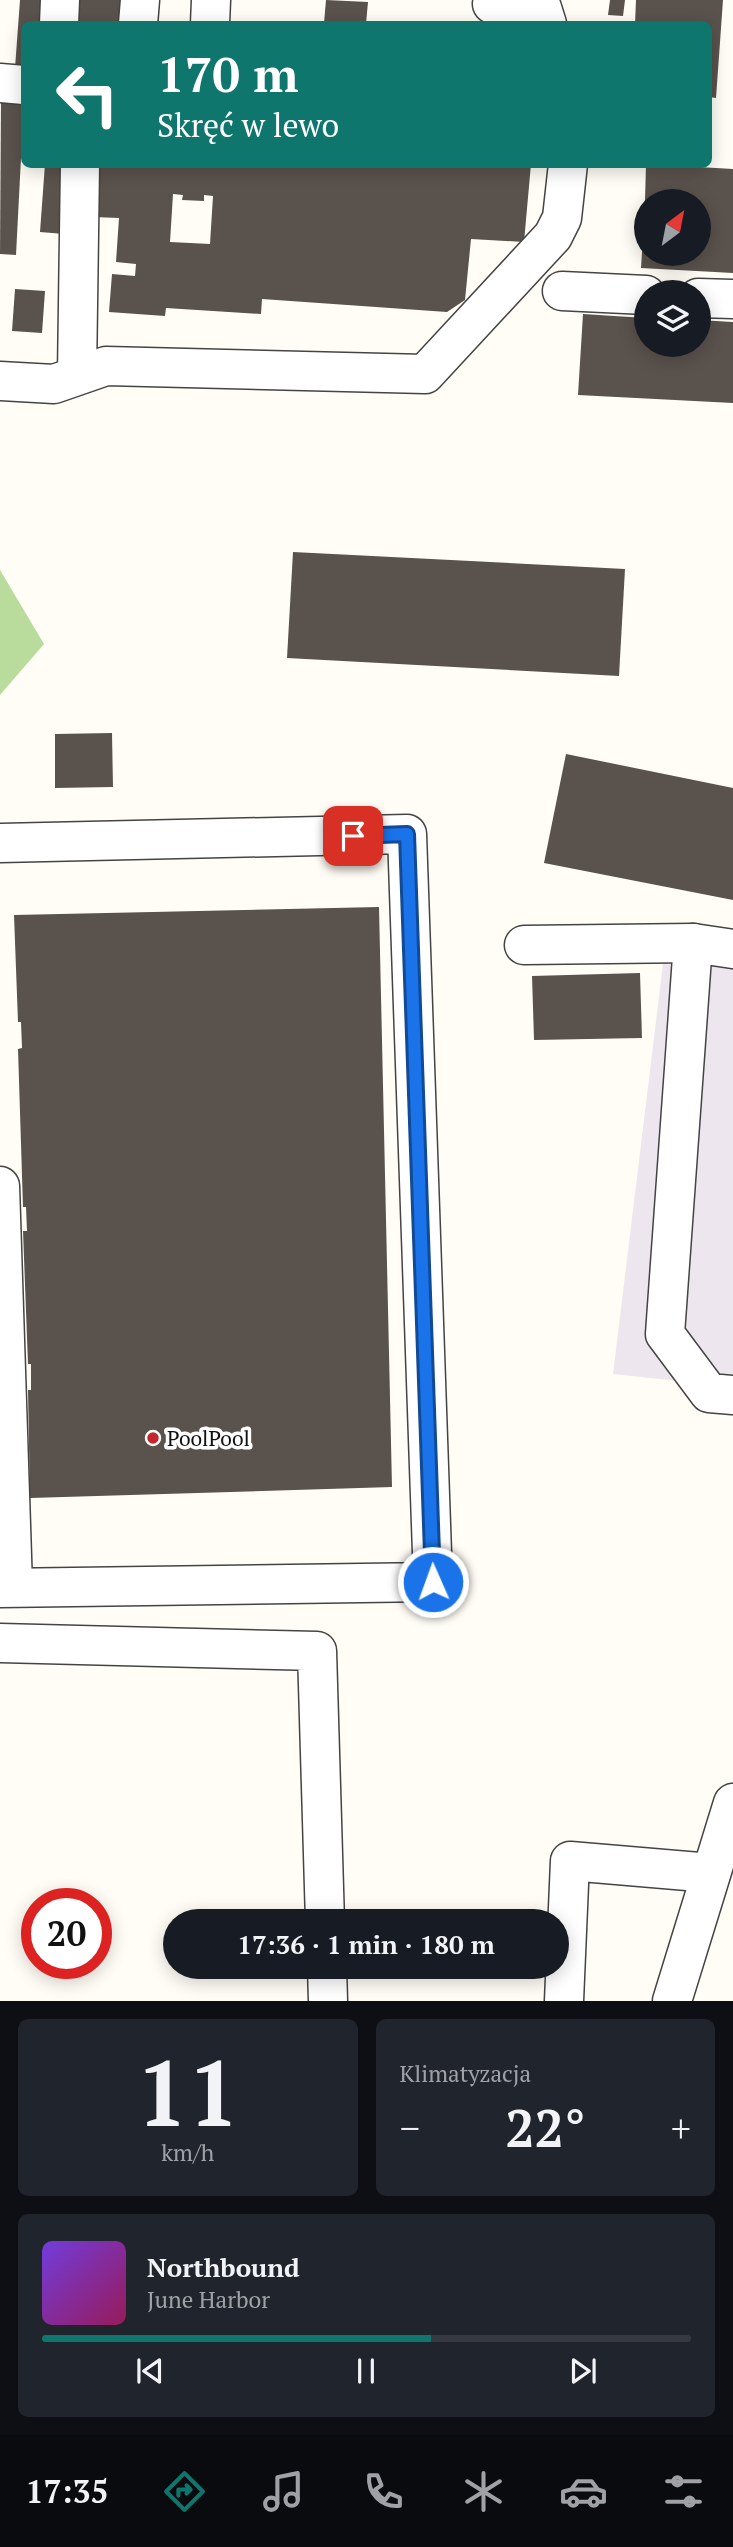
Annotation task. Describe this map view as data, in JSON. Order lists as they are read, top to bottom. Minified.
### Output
{"places":["PoolPool"],"north":"top right","page":{"turn":["170 m","Skręć w lewo"],"limit":"20","trip":"17:36 · 1 min · 180 m","tile":[["11","km/h"],"Klimatyzacja"],"heat":["−","22°","+"],"song":["Northbound","June Harbor"],"tabs":"17:35"}}
